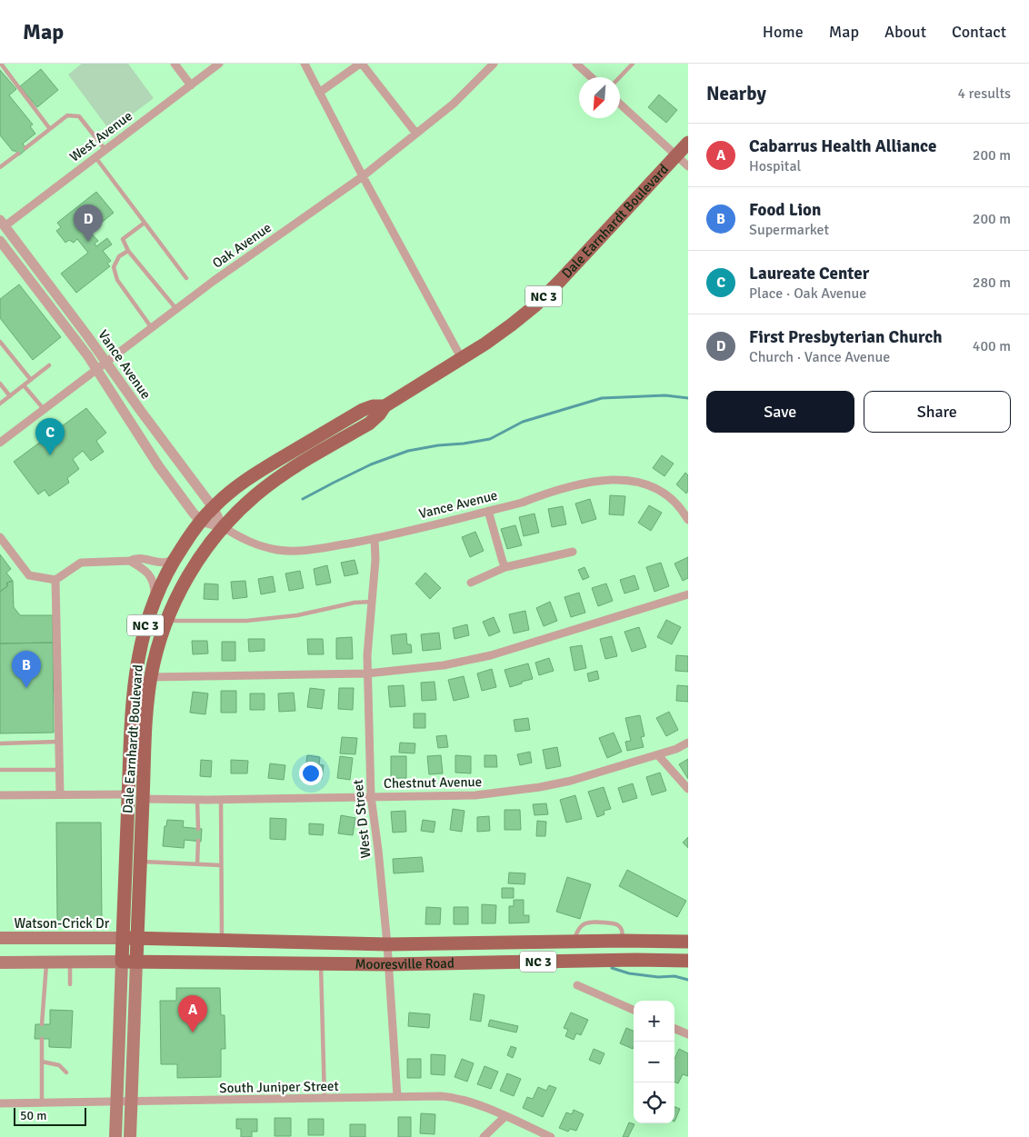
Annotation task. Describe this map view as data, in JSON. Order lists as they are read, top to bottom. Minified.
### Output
{"streets":{"main road":["Dale Earnhardt Boulevard","NC 3","Watson-Crick Dr","Mooresville Road"],"street":["West Avenue","Oak Avenue","Vance Avenue","Chestnut Avenue","West D Street","South Juniper Street"]},"crossings":[["West Avenue","Vance Avenue"],["Dale Earnhardt Boulevard","Vance Avenue"],["Dale Earnhardt Boulevard","Chestnut Avenue"],["Dale Earnhardt Boulevard","Watson-Crick Dr"],["Dale Earnhardt Boulevard","Mooresville Road"],["Dale Earnhardt Boulevard","South Juniper Street"],["Oak Avenue","Vance Avenue"],["Vance Avenue","West D Street"],["Chestnut Avenue","West D Street"],["West D Street","Mooresville Road"],["West D Street","South Juniper Street"],["Watson-Crick Dr","Mooresville Road"]],"scale_bar":"50 m","north":"bottom left","page":{"header":"Map","nav":["Home","Map","About","Contact"],"heading":["Nearby","4 results"],"list":[{"mark":"A","name":"Cabarrus Health Alliance","note":"Hospital","value":"200 m"},{"mark":"B","name":"Food Lion","note":"Supermarket","value":"200 m"},{"mark":"C","name":"Laureate Center","note":"Place · Oak Avenue","value":"280 m"},{"mark":"D","name":"First Presbyterian Church","note":"Church · Vance Avenue","value":"400 m"}],"pins":["D","C","B","A"],"buttons":["Save","Share"],"map_buttons":["+","−"],"scale":"50 m"}}
